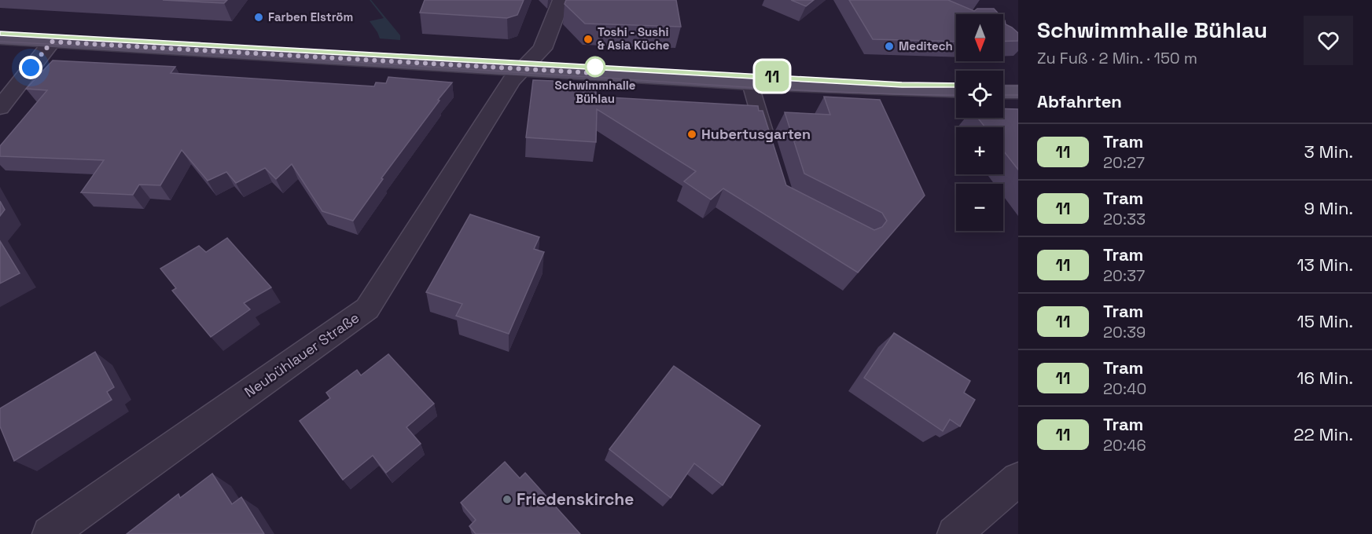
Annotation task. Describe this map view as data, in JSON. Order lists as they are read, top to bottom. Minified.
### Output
{"streets":{"street":["Neubühlauer Straße"]},"places":["Farben Elström","Toshi - Sushi & Asia Küche","Meditech","Schwimmhalle Bühlau","Hubertusgarten","Friedenskirche"],"lines":["tram line 11"],"north":"bottom","page":{"on_map":"11","heading":[["Schwimmhalle Bühlau","Zu Fuß · 2 Min. · 150 m"],"Abfahrten"],"map_buttons":["+","−"],"list":[{"mark":"11","name":"Tram","note":"20:27","value":"3 Min."},{"mark":"11","name":"Tram","note":"20:33","value":"9 Min."},{"mark":"11","name":"Tram","note":"20:37","value":"13 Min."},{"mark":"11","name":"Tram","note":"20:39","value":"15 Min."},{"mark":"11","name":"Tram","note":"20:40","value":"16 Min."},{"mark":"11","name":"Tram","note":"20:46","value":"22 Min."}]}}
